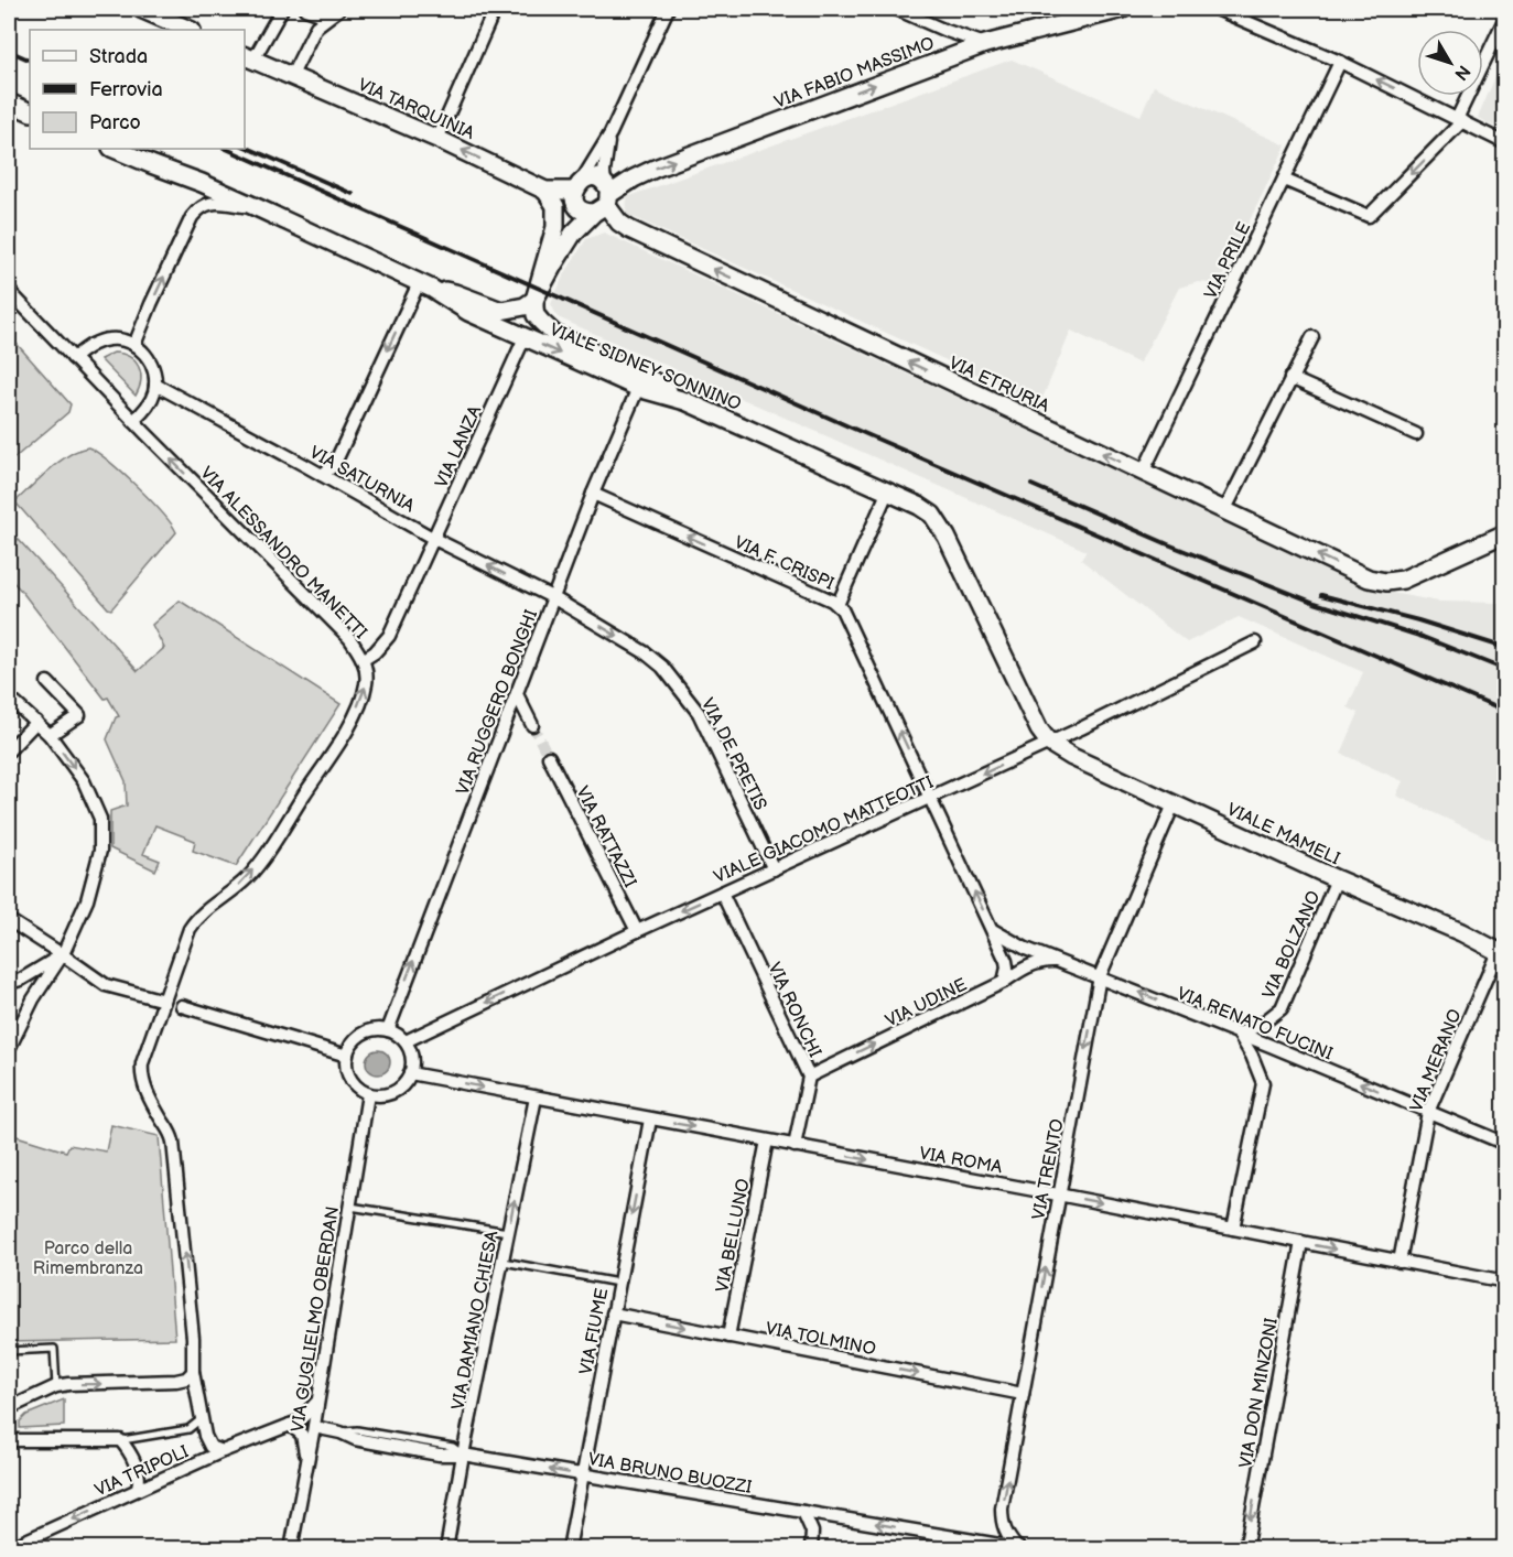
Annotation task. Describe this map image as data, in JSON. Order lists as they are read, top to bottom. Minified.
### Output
{"streets":{"street":["VIA FABIO MASSIMO","VIA TARQUINIA","VIA PRILE","VIALE SIDNEY SONNINO","VIA ETRURIA","VIA LANZA","VIA SATURNIA","VIA ALESSANDRO MANETTI","VIA F. CRISPI","VIA RUGGERO BONGHI","VIA DE PRETIS","VIALE GIACOMO MATTEOTTI","VIALE MAMELI","VIA RATTAZZI","VIA BOLZANO","VIA UDINE","VIA RONCHI","VIA RENATO FUCINI","VIA MERANO","VIA ROMA","VIA TRENTO","VIA BELLUNO","VIA GUGLIELMO OBERDAN","VIA DAMIANO CHIESA","VIA FIUME","VIA TOLMINO","VIA DON MINZONI","VIA TRIPOLI","VIA BRUNO BUOZZI"]},"crossings":[["VIA FABIO MASSIMO","VIA TARQUINIA"],["VIA FABIO MASSIMO","VIA ETRURIA"],["VIA TARQUINIA","VIA ETRURIA"],["VIA PRILE","VIA ETRURIA"],["VIALE SIDNEY SONNINO","VIA RUGGERO BONGHI"],["VIALE SIDNEY SONNINO","VIALE GIACOMO MATTEOTTI"],["VIALE SIDNEY SONNINO","VIALE MAMELI"],["VIA LANZA","VIA SATURNIA"],["VIA LANZA","VIA ALESSANDRO MANETTI"],["VIA SATURNIA","VIA RUGGERO BONGHI"],["VIA SATURNIA","VIA DE PRETIS"],["VIA ALESSANDRO MANETTI","VIA TRIPOLI"],["VIA F. CRISPI","VIA RUGGERO BONGHI"],["VIA F. CRISPI","VIALE GIACOMO MATTEOTTI"],["VIA RUGGERO BONGHI","VIA DE PRETIS"],["VIA RUGGERO BONGHI","VIALE GIACOMO MATTEOTTI"],["VIA RUGGERO BONGHI","VIA ROMA"],["VIA RUGGERO BONGHI","VIA GUGLIELMO OBERDAN"],["VIA DE PRETIS","VIALE GIACOMO MATTEOTTI"],["VIALE GIACOMO MATTEOTTI","VIALE MAMELI"],["VIALE GIACOMO MATTEOTTI","VIA RATTAZZI"],["VIALE GIACOMO MATTEOTTI","VIA RONCHI"],["VIALE GIACOMO MATTEOTTI","VIA ROMA"],["VIALE GIACOMO MATTEOTTI","VIA GUGLIELMO OBERDAN"],["VIALE MAMELI","VIA BOLZANO"],["VIALE MAMELI","VIA MERANO"],["VIALE MAMELI","VIA TRENTO"],["VIA BOLZANO","VIA RENATO FUCINI"],["VIA UDINE","VIA RONCHI"],["VIA UDINE","VIA RENATO FUCINI"],["VIA RONCHI","VIA ROMA"],["VIA RENATO FUCINI","VIA MERANO"],["VIA RENATO FUCINI","VIA TRENTO"],["VIA MERANO","VIA ROMA"],["VIA ROMA","VIA TRENTO"],["VIA ROMA","VIA BELLUNO"],["VIA ROMA","VIA GUGLIELMO OBERDAN"],["VIA ROMA","VIA DAMIANO CHIESA"],["VIA ROMA","VIA FIUME"],["VIA ROMA","VIA DON MINZONI"],["VIA TRENTO","VIA TOLMINO"],["VIA TRENTO","VIA BRUNO BUOZZI"],["VIA BELLUNO","VIA TOLMINO"],["VIA GUGLIELMO OBERDAN","VIA TRIPOLI"],["VIA GUGLIELMO OBERDAN","VIA BRUNO BUOZZI"],["VIA DAMIANO CHIESA","VIA BRUNO BUOZZI"],["VIA FIUME","VIA TOLMINO"],["VIA FIUME","VIA BRUNO BUOZZI"]],"one_way":["VIA FABIO MASSIMO","VIA ETRURIA","VIA ALESSANDRO MANETTI","VIA F. CRISPI","VIA RUGGERO BONGHI","VIA DE PRETIS","VIALE GIACOMO MATTEOTTI","VIA UDINE","VIA RENATO FUCINI","VIA ROMA","VIA FIUME","VIA TOLMINO","VIA DON MINZONI","VIA BRUNO BUOZZI"],"parks":["Parco della Rimembranza"],"legend":["Strada","Ferrovia","Parco"],"north":"bottom right"}
